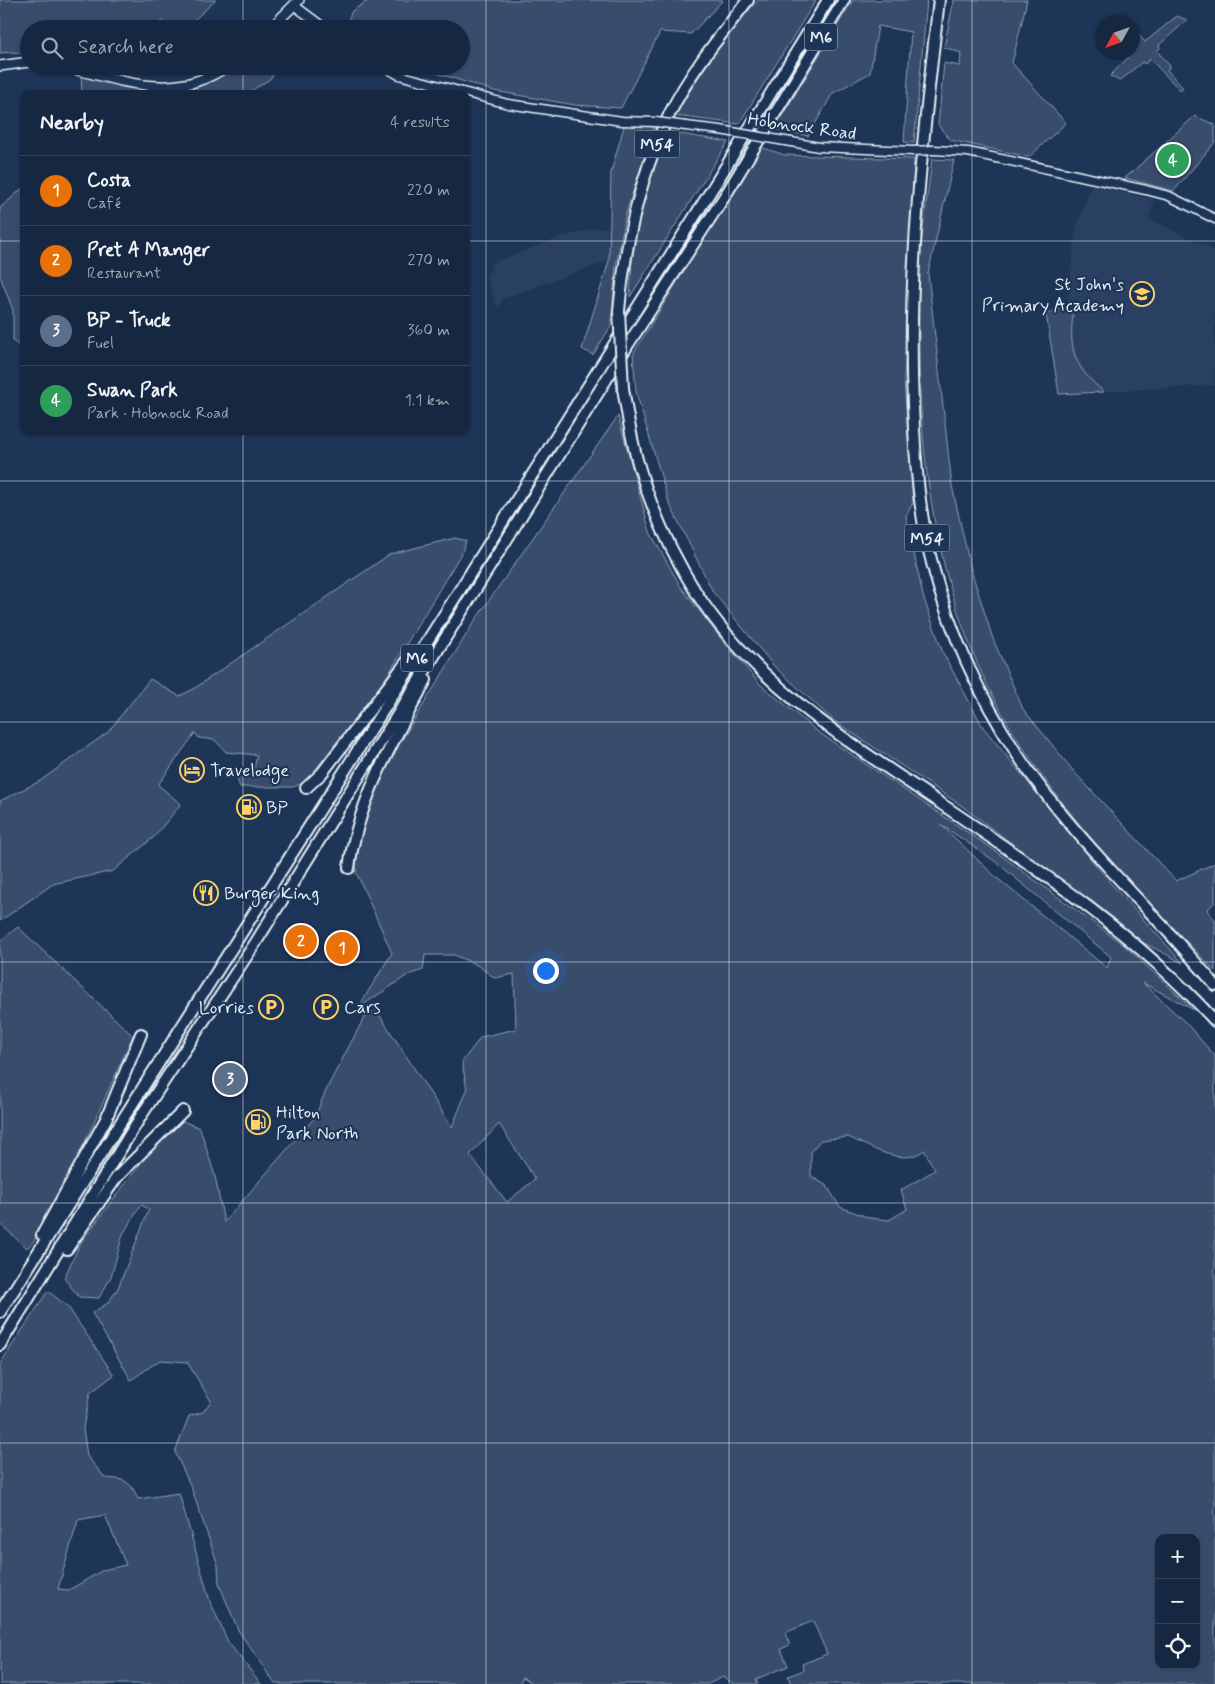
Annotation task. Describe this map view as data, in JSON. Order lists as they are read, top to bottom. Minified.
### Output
{"streets":{"highway":["M6","M54"],"main road":["Hobnock Road"]},"places":{"school or university":["St John's Primary Academy"],"hotel":["Travelodge"],"fuel station":["BP","Hilton Park North"],"restaurant":["Burger King"],"parking":["Lorries","Cars"]},"north":"bottom left","page":{"search":"Search here","heading":["Nearby","4 results"],"pins":["4","2","1","3"],"list":[{"mark":"1","name":"Costa","note":"Café","value":"220 m"},{"mark":"2","name":"Pret A Manger","note":"Restaurant","value":"270 m"},{"mark":"3","name":"BP - Truck","note":"Fuel","value":"360 m"},{"mark":"4","name":"Swan Park","note":"Park · Hobnock Road","value":"1.1 km"}],"map_buttons":["+","−"]}}
